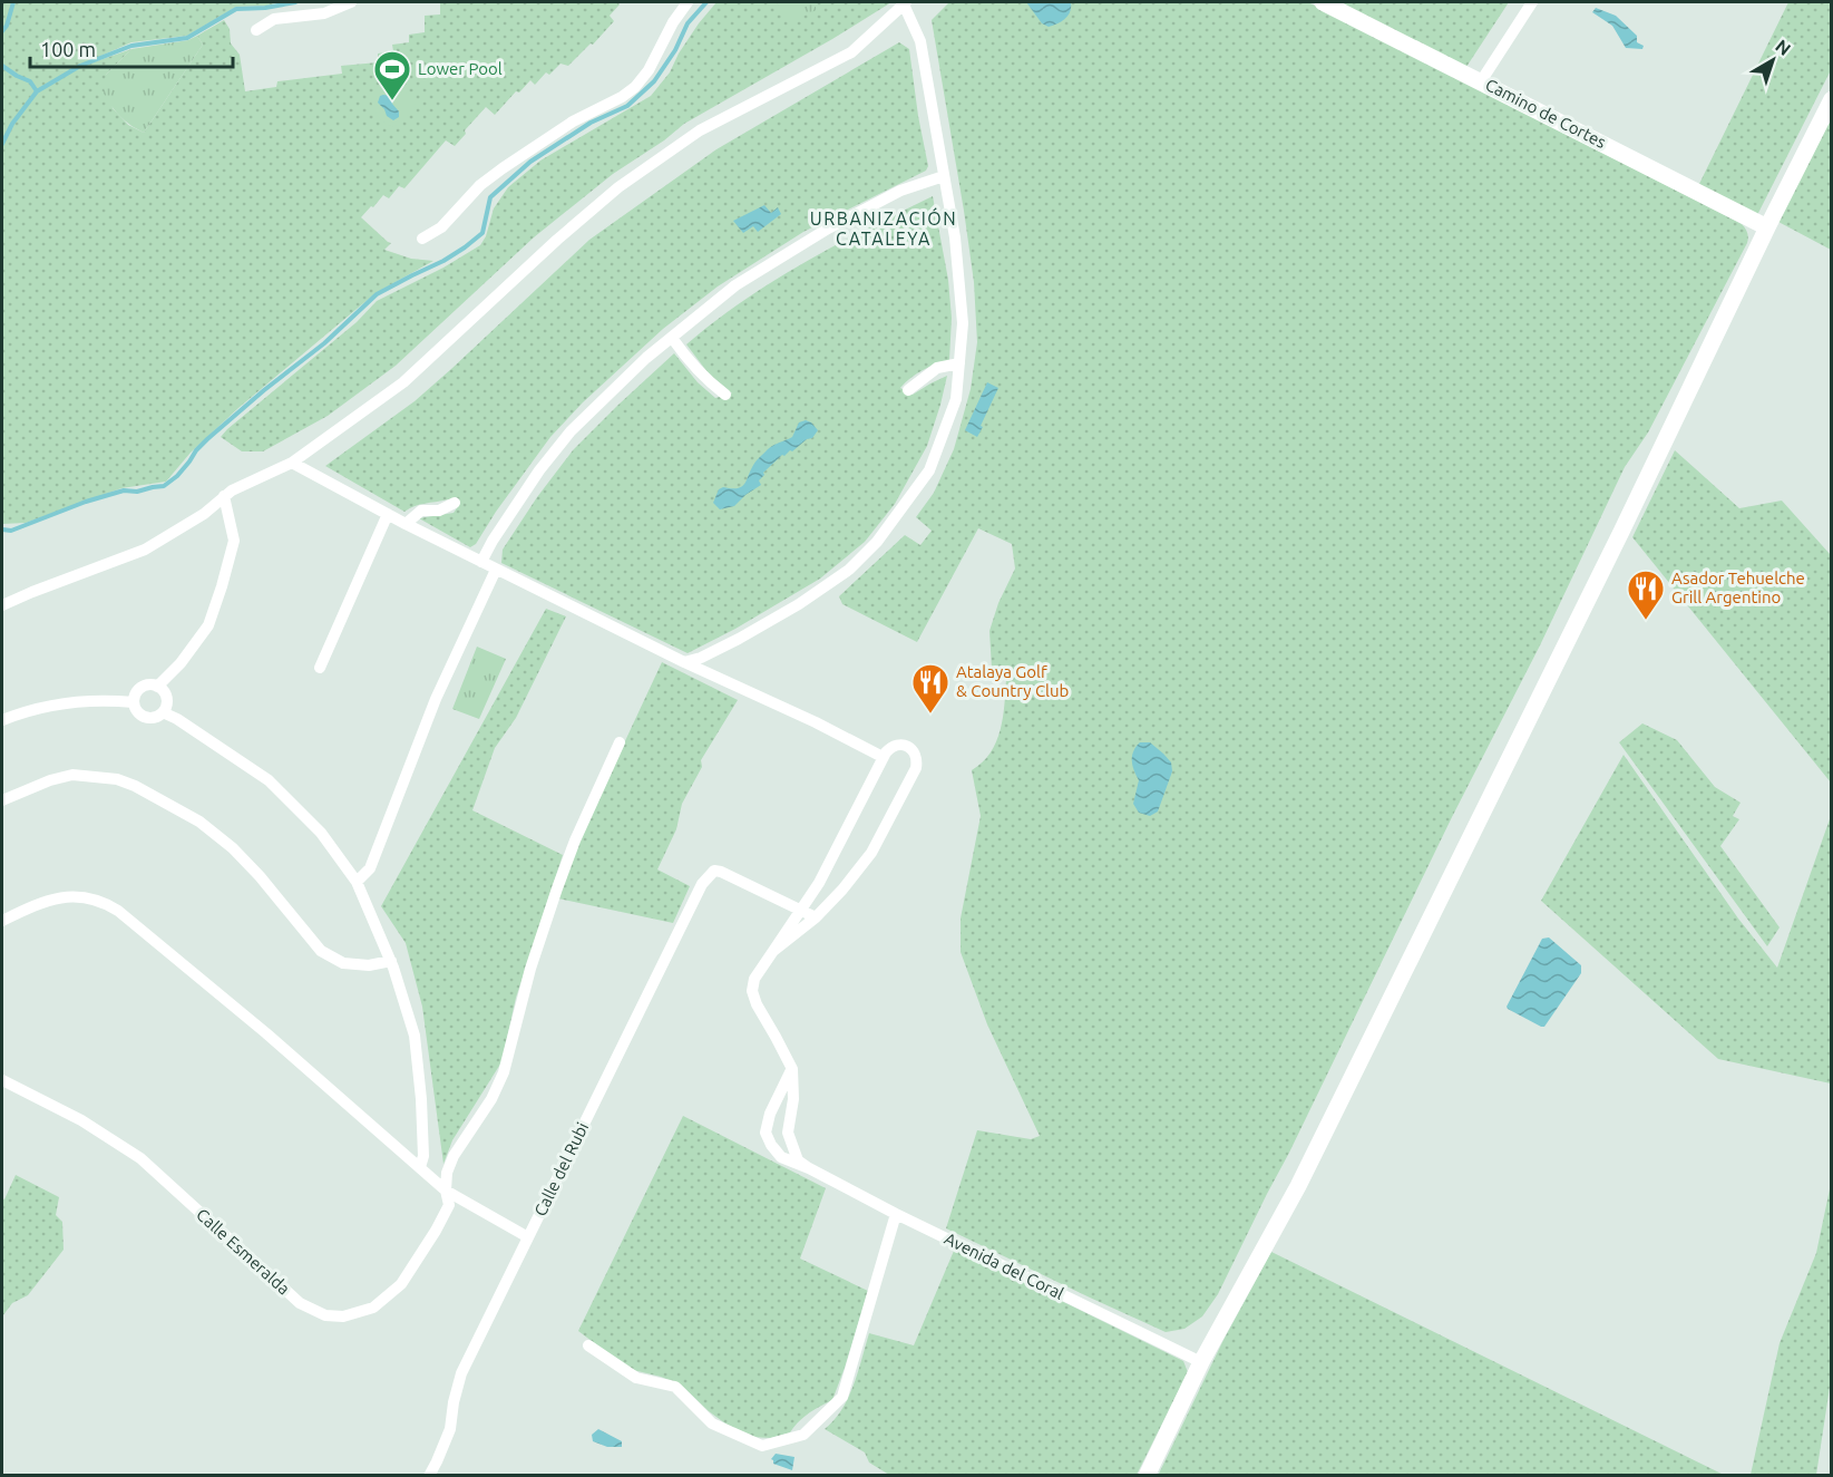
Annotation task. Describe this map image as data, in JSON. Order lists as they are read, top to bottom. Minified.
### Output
{"streets":{"main road":["Camino de Cortes"],"street":["Calle del Rubi","Calle Esmeralda","Avenida del Coral"]},"districts":["URBANIZACIÓN CATALEYA"],"places":{"sports":["Lower Pool"],"restaurant":["Asador Tehuelche Grill Argentino","Atalaya Golf & Country Club"]},"scale_bar":"100 m","north":"top right"}
